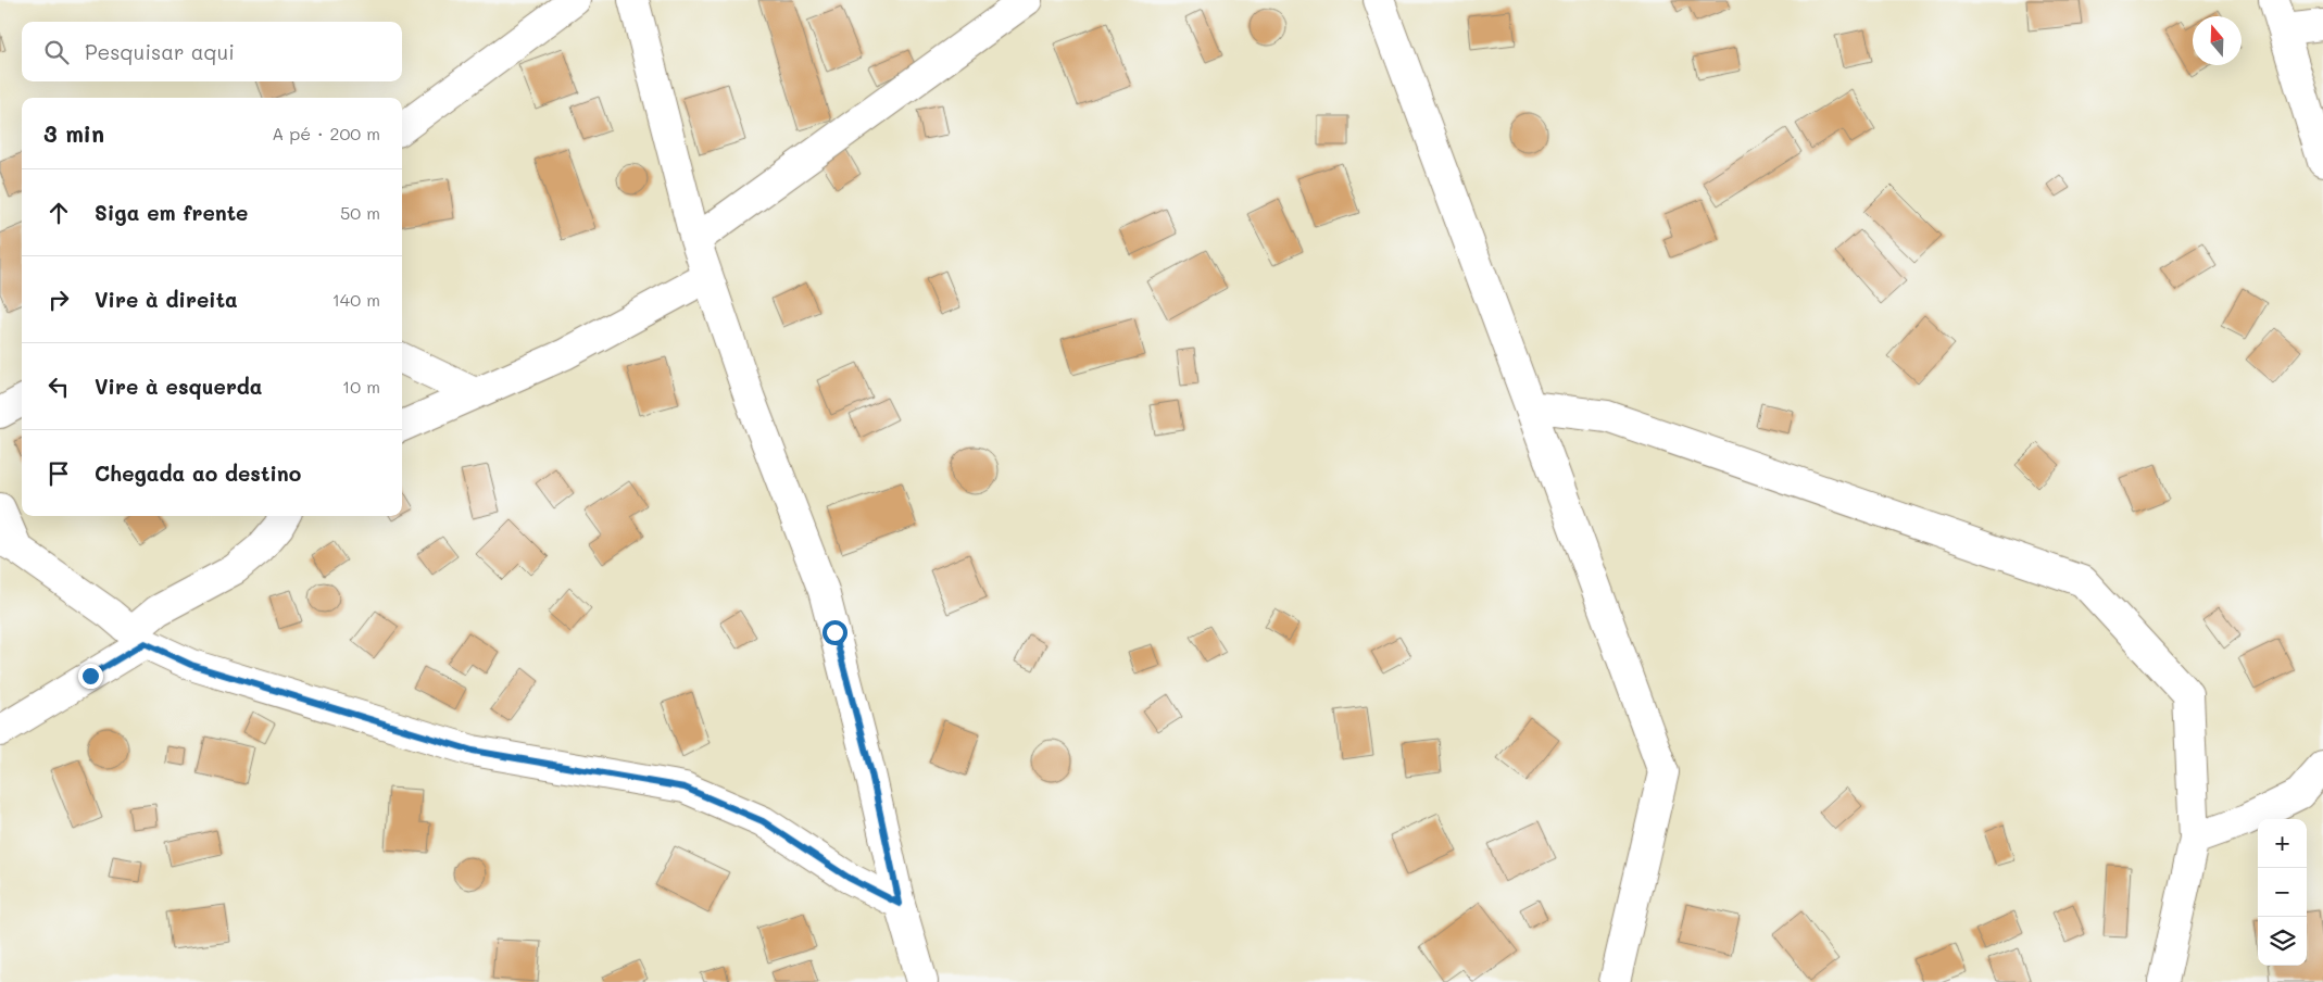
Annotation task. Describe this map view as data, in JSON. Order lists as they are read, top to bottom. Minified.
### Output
{"north":"top","page":{"search":"Pesquisar aqui","heading":["3 min","A pé · 200 m"],"list":[["Siga em frente","50 m"],["Vire à direita","140 m"],["Vire à esquerda","10 m"],"Chegada ao destino"],"map_buttons":["+","−"]}}
